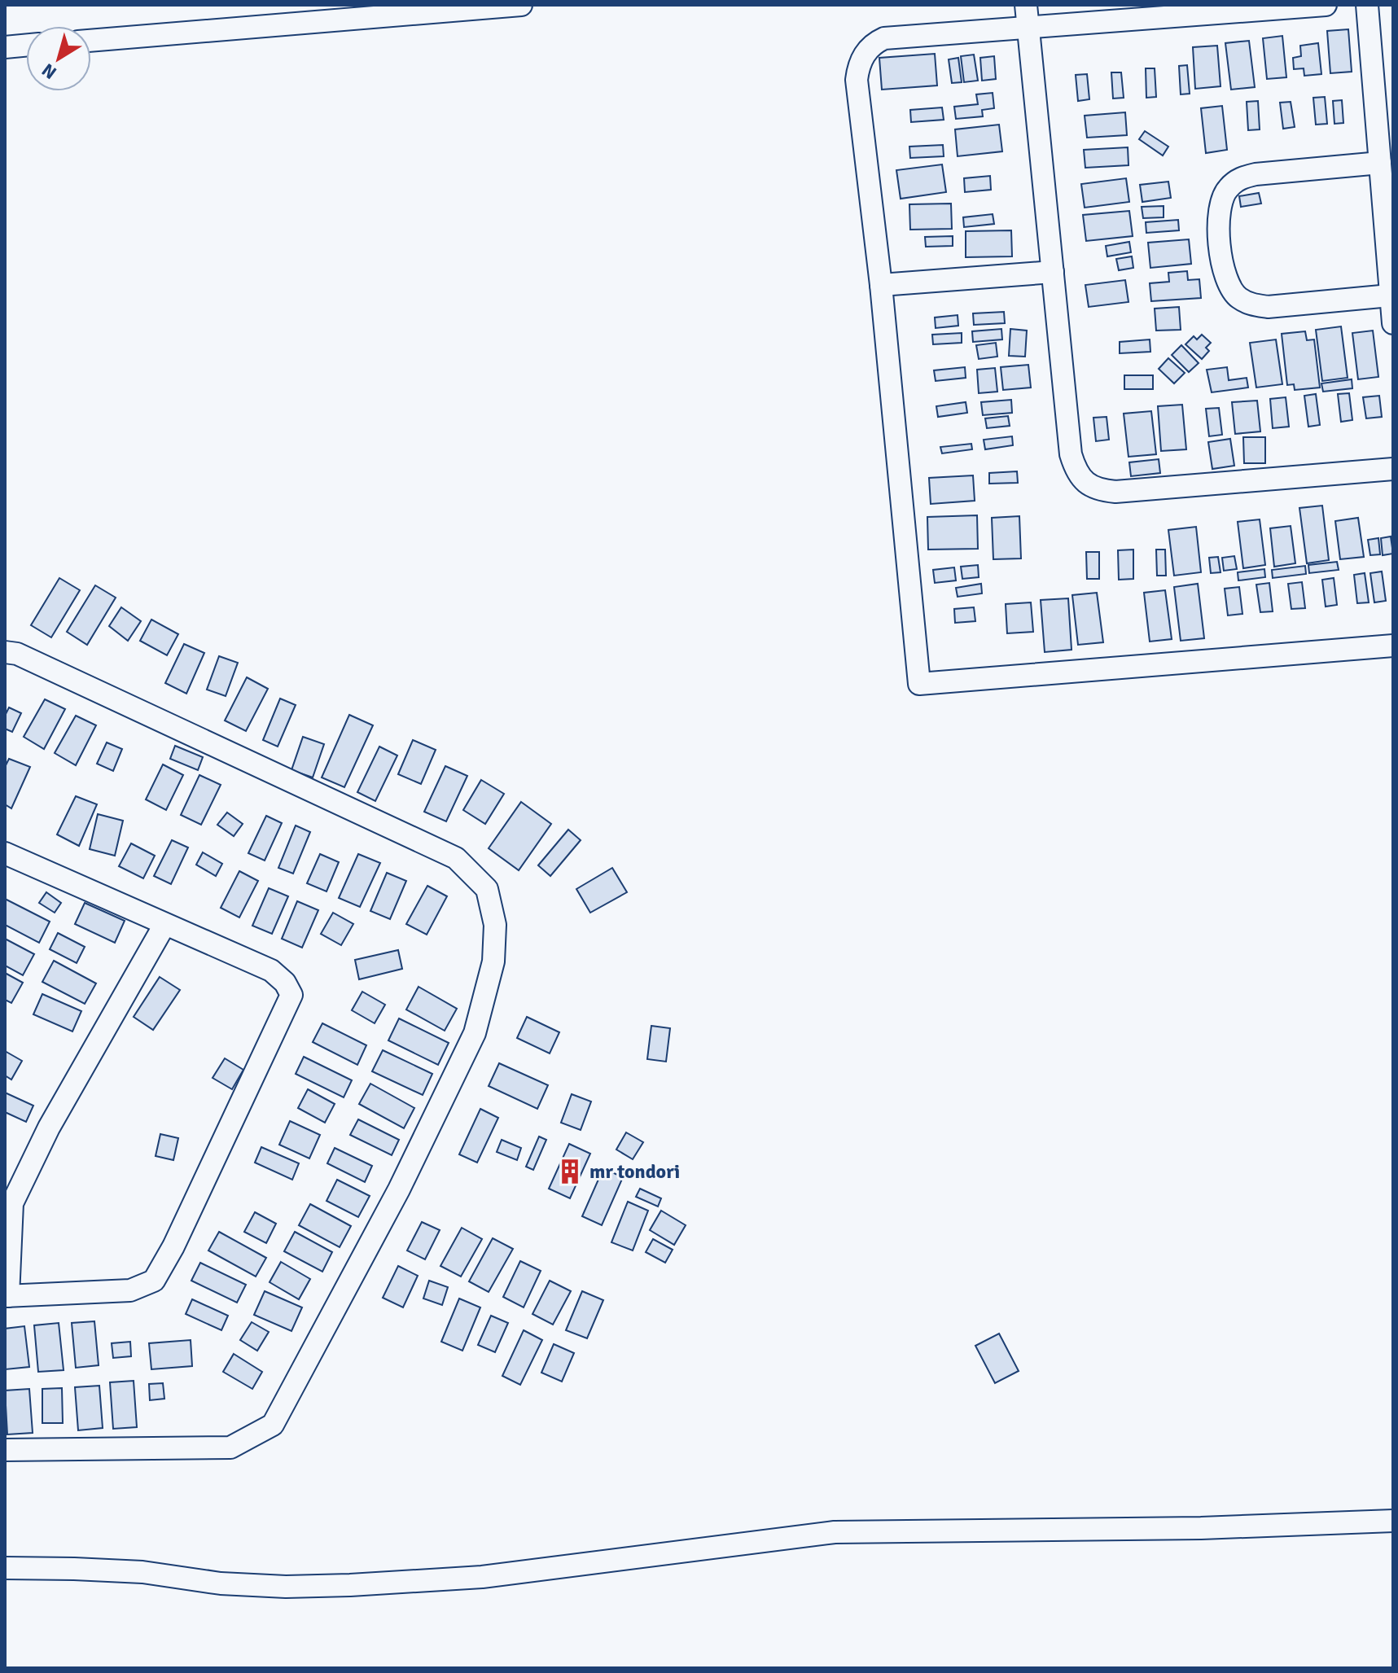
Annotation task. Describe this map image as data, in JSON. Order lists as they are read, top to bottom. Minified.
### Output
{"places":{"building":["mr tondori"]},"north":"bottom left"}
